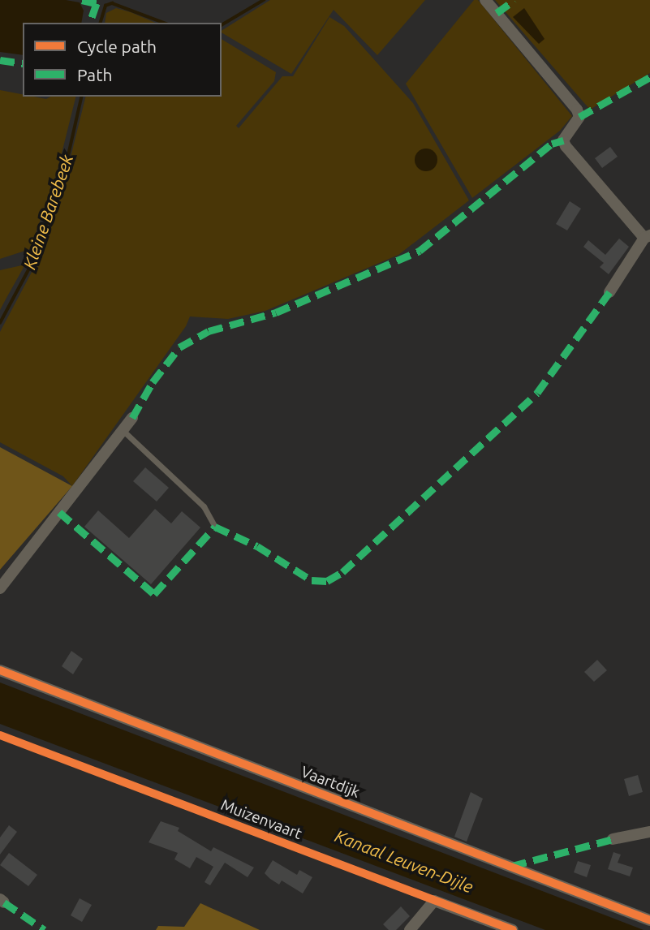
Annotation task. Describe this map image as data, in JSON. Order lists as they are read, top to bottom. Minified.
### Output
{"streets":{"street":["Vaartdijk","Muizenvaart"]},"water":["Kleine Barebeek","Kanaal Leuven-Dijle"],"legend":["Cycle path","Path"]}
